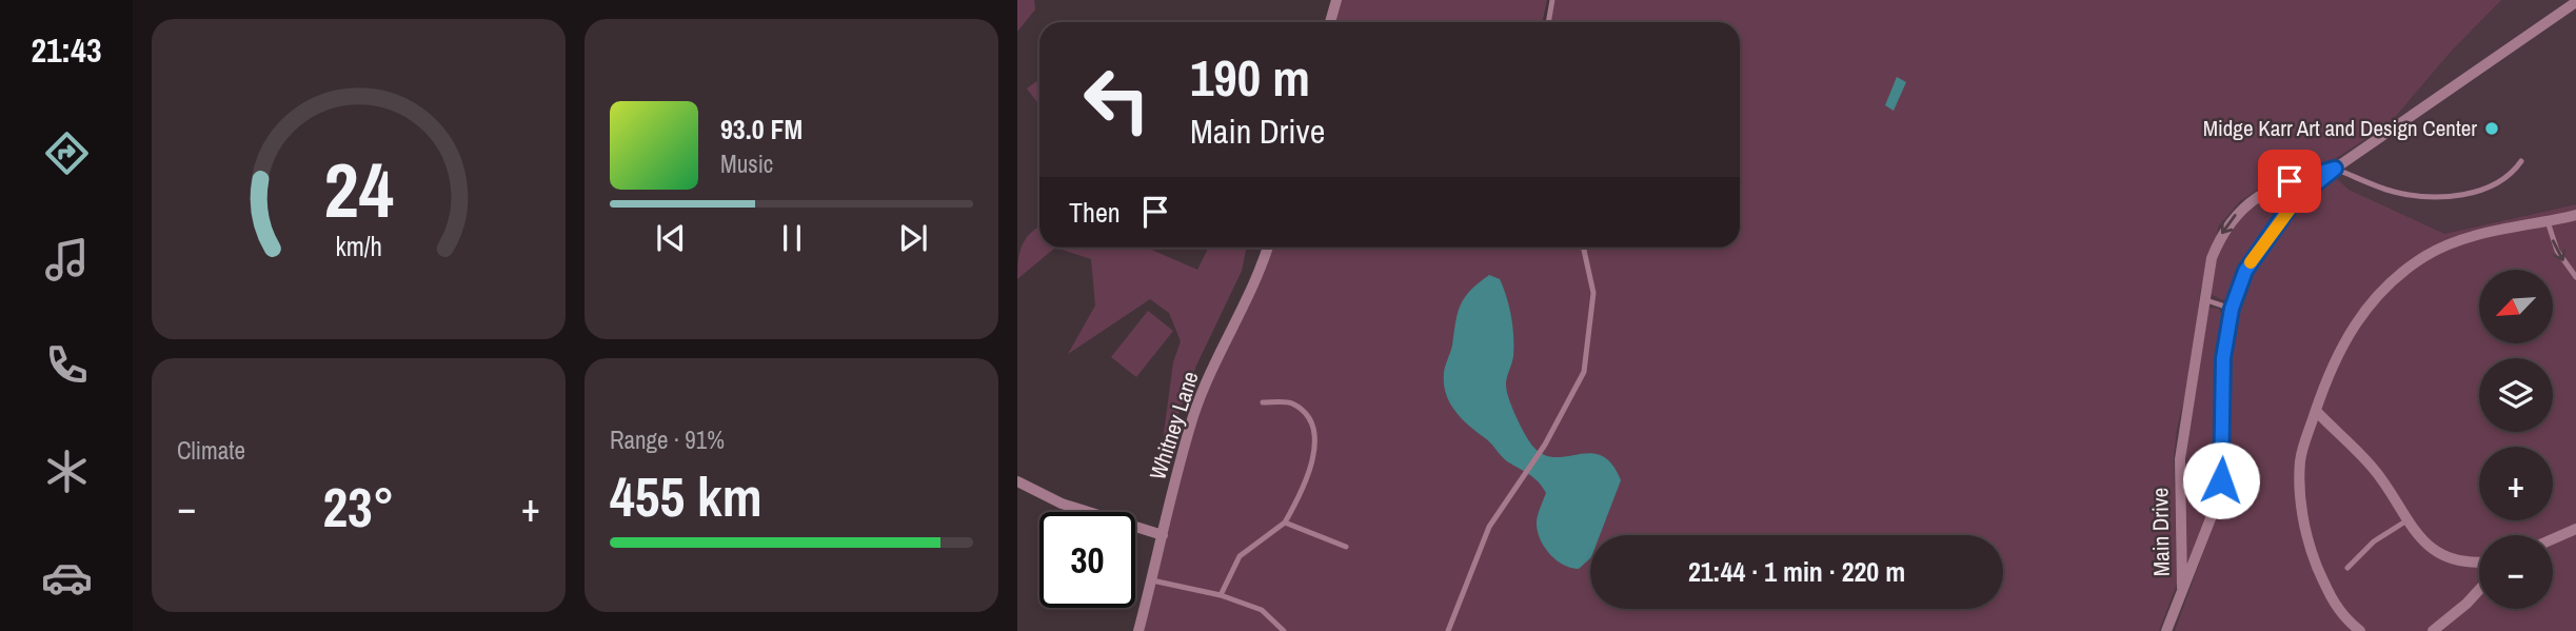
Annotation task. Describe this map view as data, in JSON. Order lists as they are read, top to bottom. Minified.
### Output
{"streets":{"street":["Whitney Lane","Main Drive"]},"places":["Midge Karr Art and Design Center"],"north":"bottom left","page":{"tabs":"21:43","turn":["190 m","Main Drive"],"song":["93.0 FM","Music"],"then":"Then","map_buttons":["+","−"],"tile":["Climate",["Range · 91%","455 km"]],"heat":["−","23°","+"],"limit":"30","trip":"21:44 · 1 min · 220 m","gauge":["24","km/h"]}}
